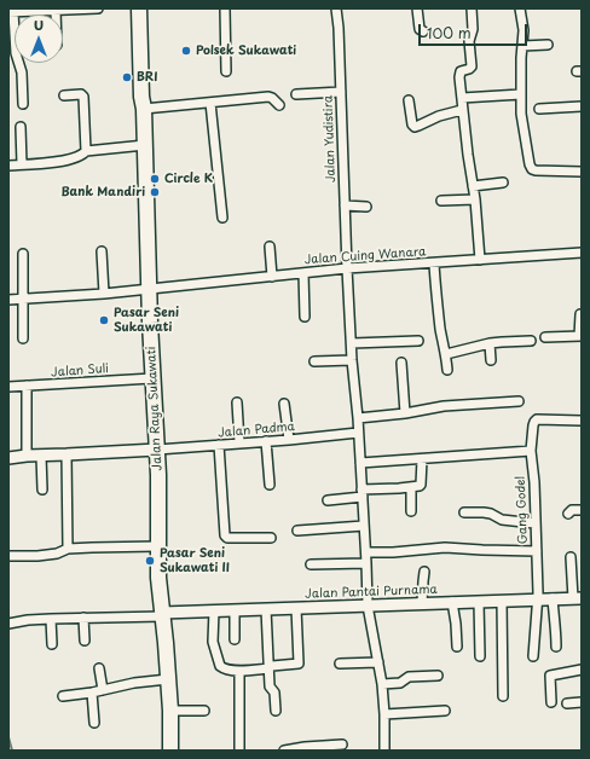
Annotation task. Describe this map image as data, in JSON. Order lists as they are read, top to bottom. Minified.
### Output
{"streets":{"highway":["Jalan Raya Sukawati"],"street":["Jalan Yudistira","Jalan Cuing Wanara","Jalan Suli","Jalan Padma","Gang Godel","Jalan Pantai Purnama"]},"crossings":[["Jalan Yudistira","Jalan Cuing Wanara"],["Jalan Yudistira","Jalan Padma"],["Jalan Yudistira","Jalan Pantai Purnama"],["Jalan Cuing Wanara","Jalan Raya Sukawati"],["Jalan Suli","Jalan Raya Sukawati"],["Jalan Raya Sukawati","Jalan Padma"],["Jalan Raya Sukawati","Jalan Pantai Purnama"],["Gang Godel","Jalan Pantai Purnama"]],"places":["Polsek Sukawati","BRI","Circle K","Bank Mandiri","Pasar Seni Sukawati","Pasar Seni Sukawati II"],"scale_bar":"100 m","north":"top"}
